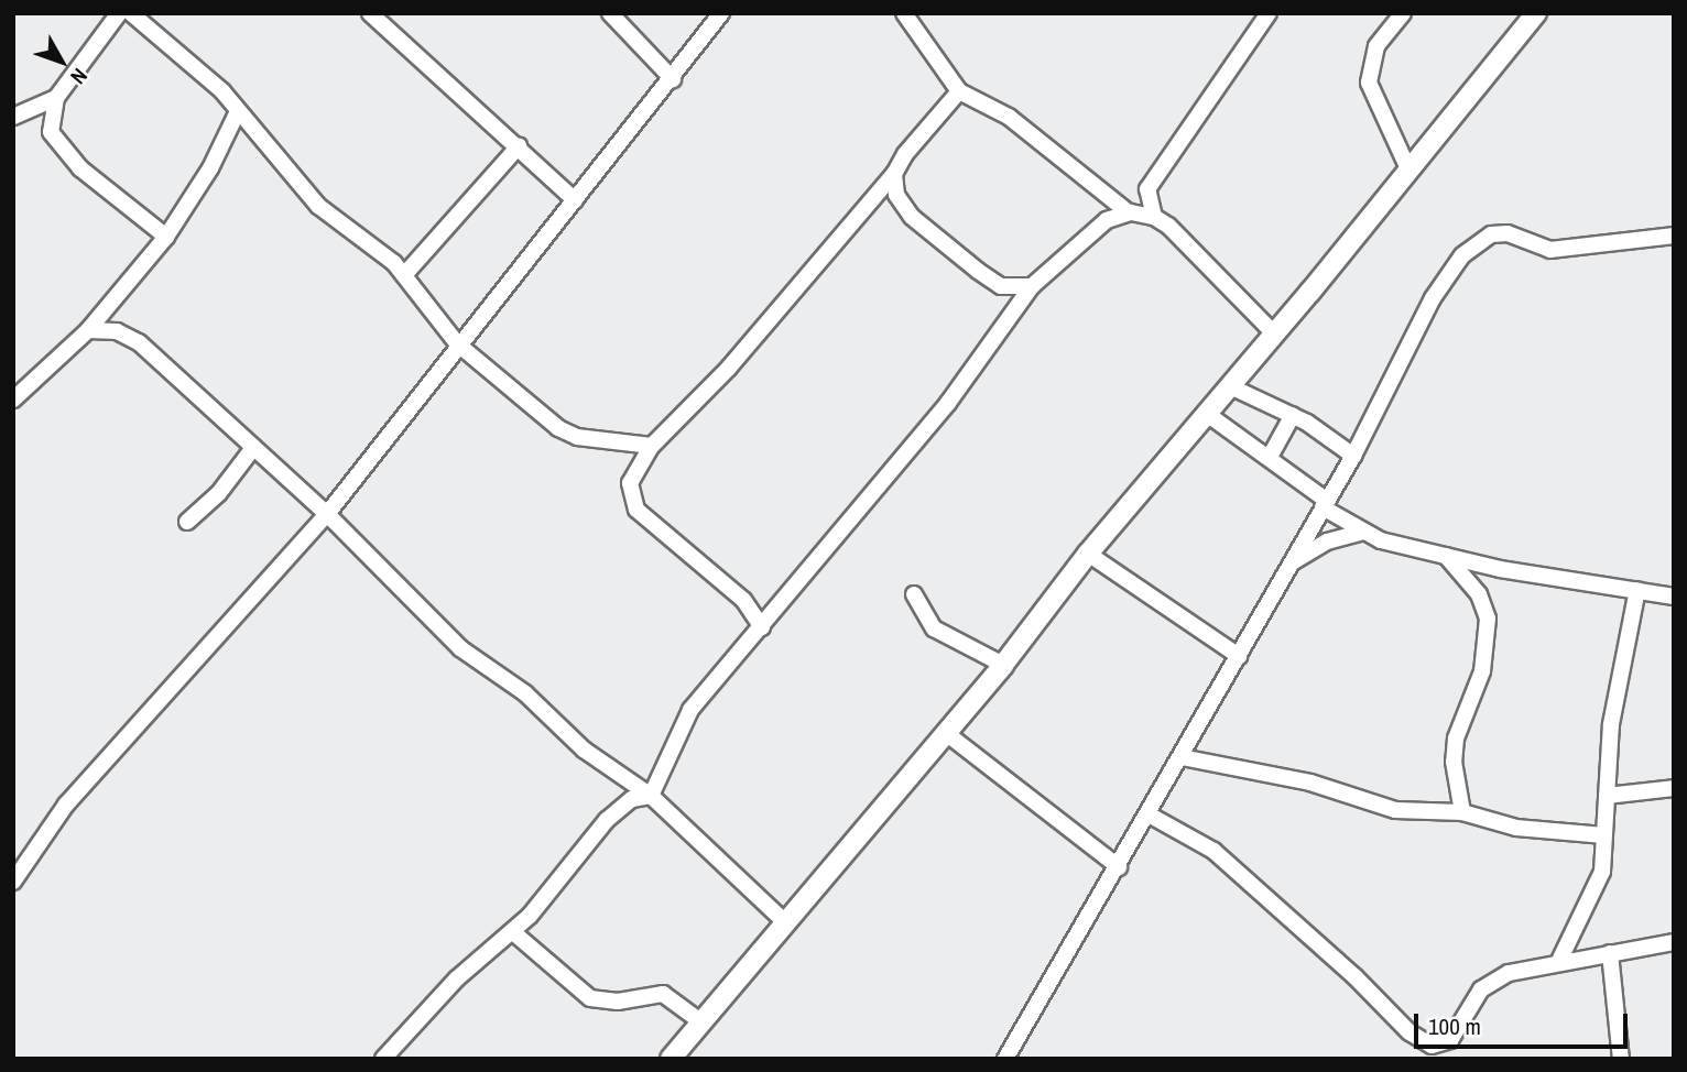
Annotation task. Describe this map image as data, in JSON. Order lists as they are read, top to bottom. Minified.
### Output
{"scale_bar":"100 m","north":"bottom right"}
